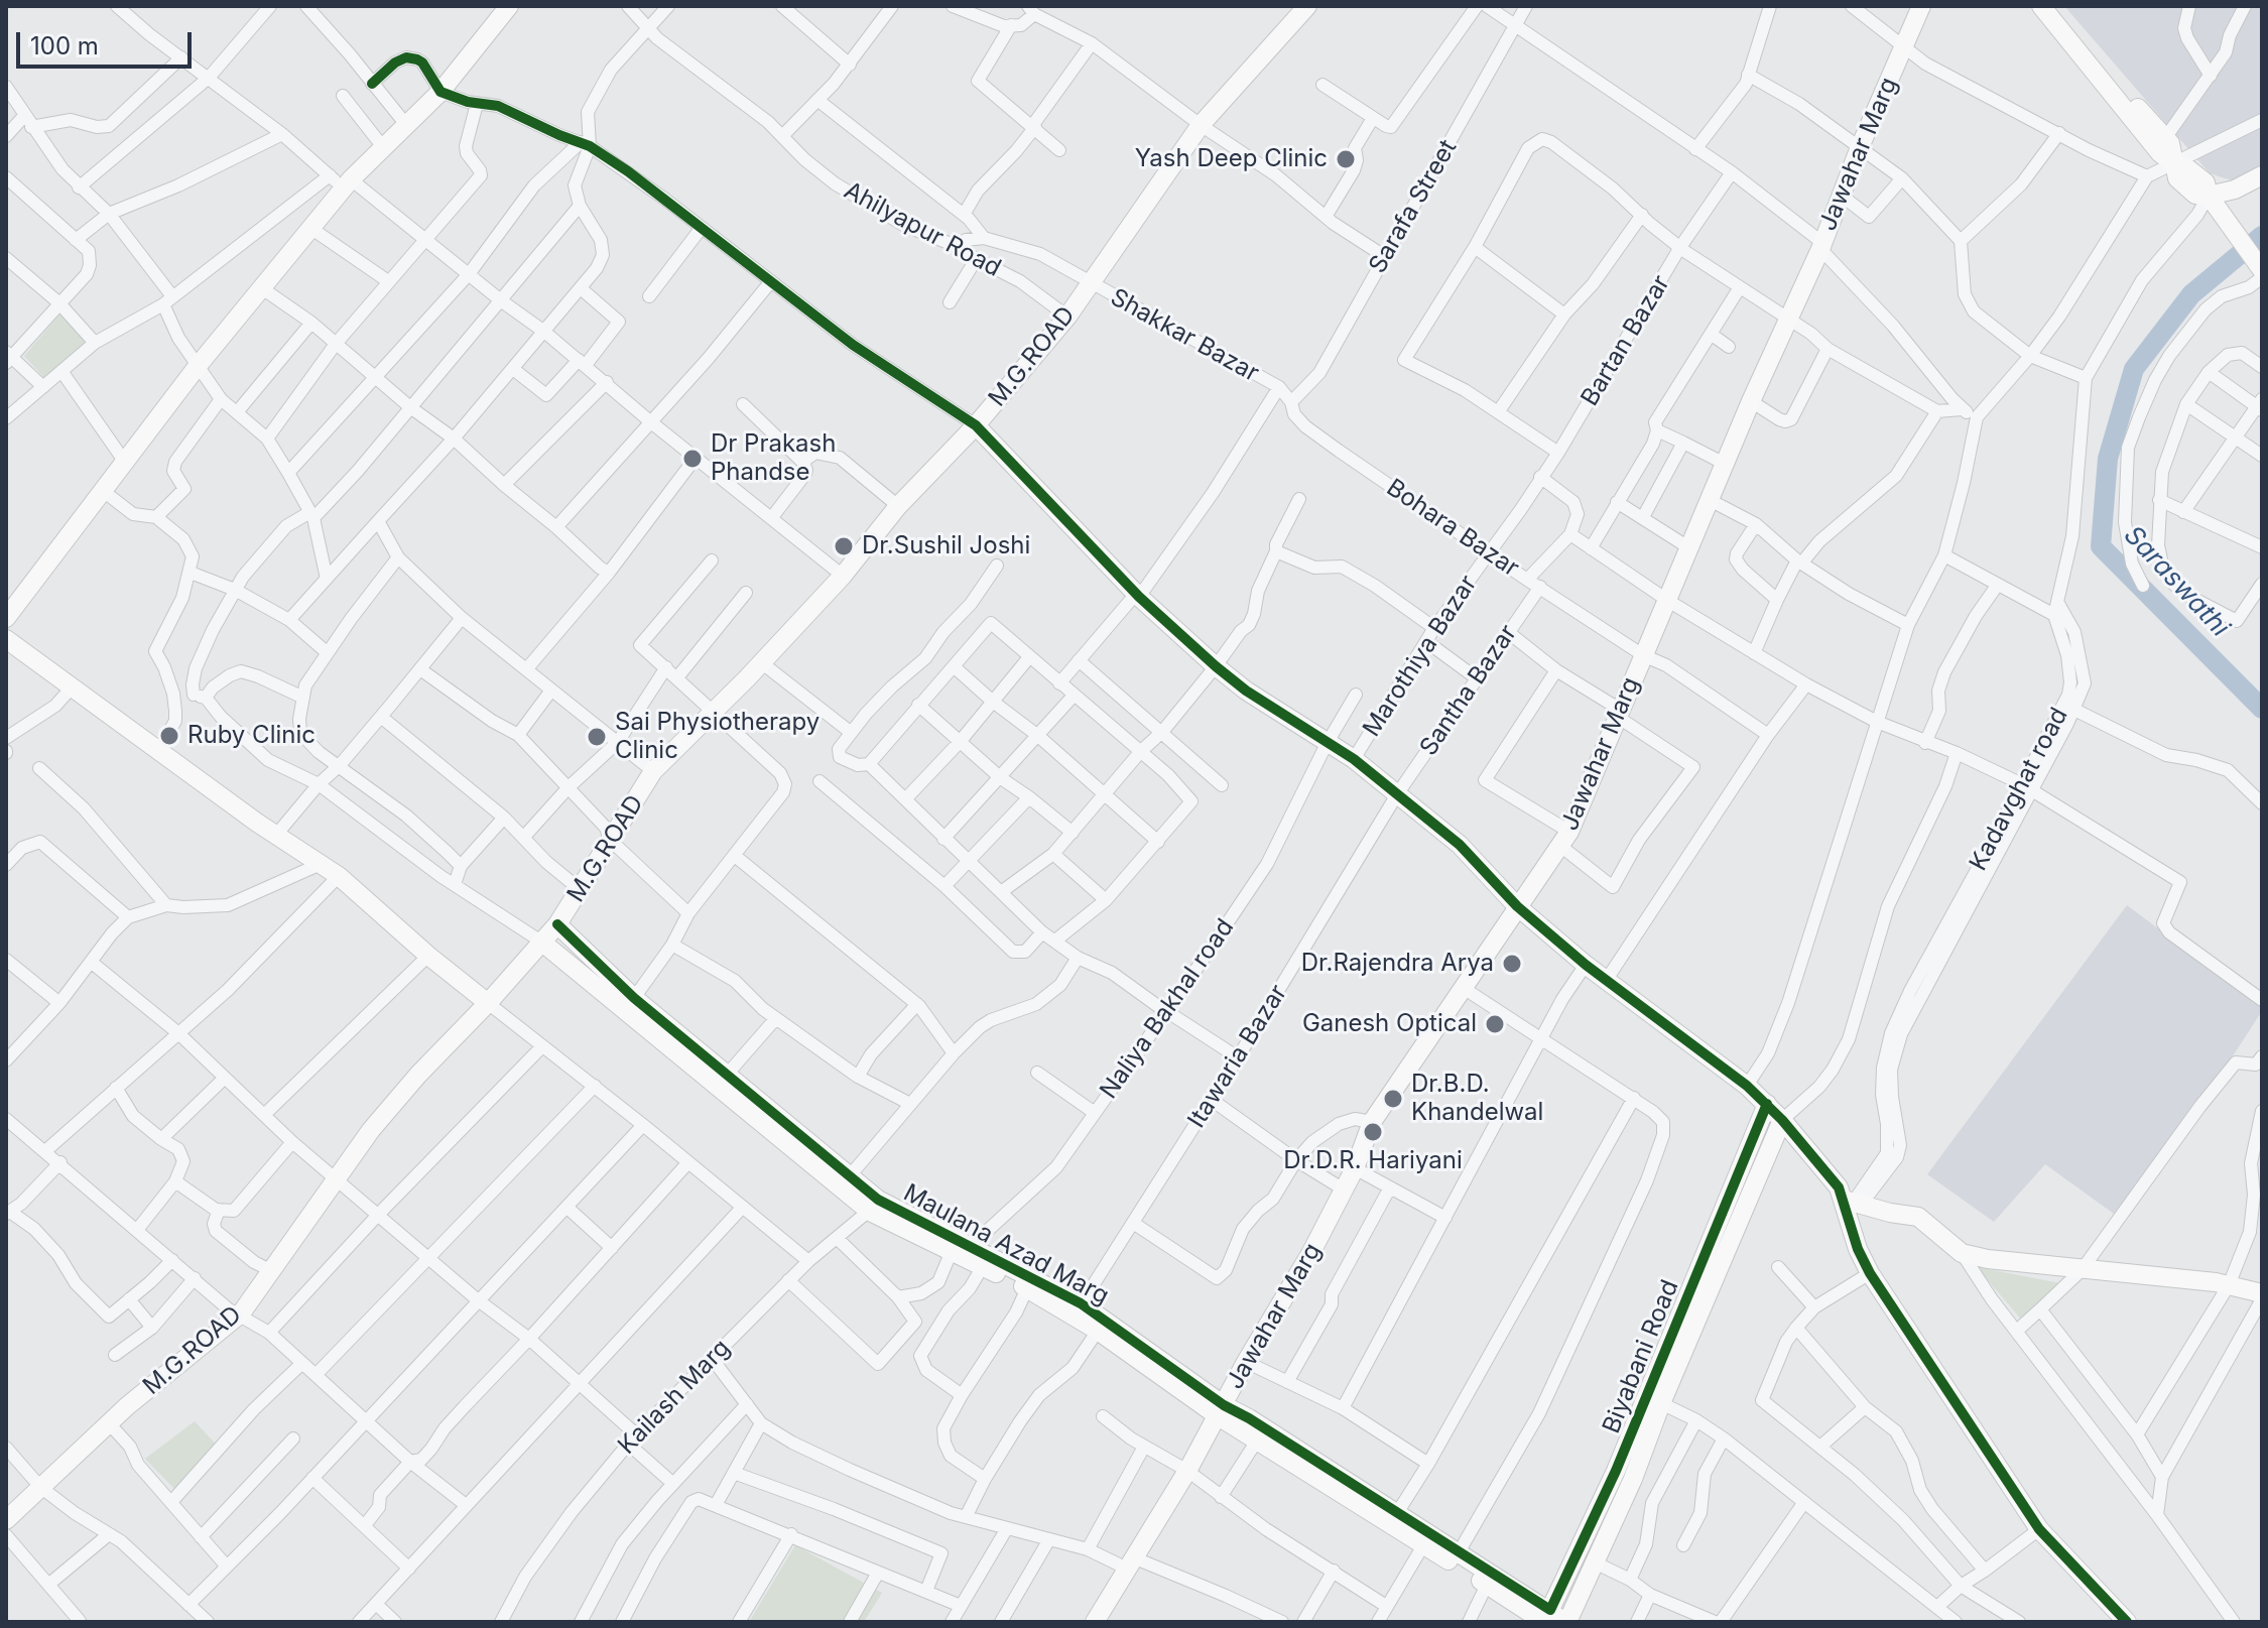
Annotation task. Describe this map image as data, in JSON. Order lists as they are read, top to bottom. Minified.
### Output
{"streets":{"street":["Jawahar Marg","Sarafa Street","Ahilyapur Road","Shakkar Bazar","Bartan Bazar","M.G.ROAD","Bohara Bazar","Marothiya Bazar","Santha Bazar","Kadavghat road","Naliya Bakhal road","Itawaria Bazar","Maulana Azad Marg","Biyabani Road","Kailash Marg"]},"crossings":[["Jawahar Marg","Bohara Bazar"],["Jawahar Marg","Maulana Azad Marg"],["Sarafa Street","Bohara Bazar"],["Ahilyapur Road","M.G.ROAD"],["Shakkar Bazar","M.G.ROAD"],["Shakkar Bazar","Bohara Bazar"],["Bartan Bazar","Marothiya Bazar"],["M.G.ROAD","Maulana Azad Marg"],["Bohara Bazar","Marothiya Bazar"],["Bohara Bazar","Santha Bazar"],["Santha Bazar","Itawaria Bazar"],["Naliya Bakhal road","Maulana Azad Marg"],["Itawaria Bazar","Maulana Azad Marg"],["Maulana Azad Marg","Biyabani Road"],["Maulana Azad Marg","Kailash Marg"]],"water":["Saraswathi"],"places":["Yash Deep Clinic","Dr Prakash Phandse","Dr.Sushil Joshi","Ruby Clinic","Sai Physiotherapy Clinic","Dr.Rajendra Arya","Ganesh Optical","Dr.B.D. Khandelwal","Dr.D.R. Hariyani"],"scale_bar":"100 m"}
